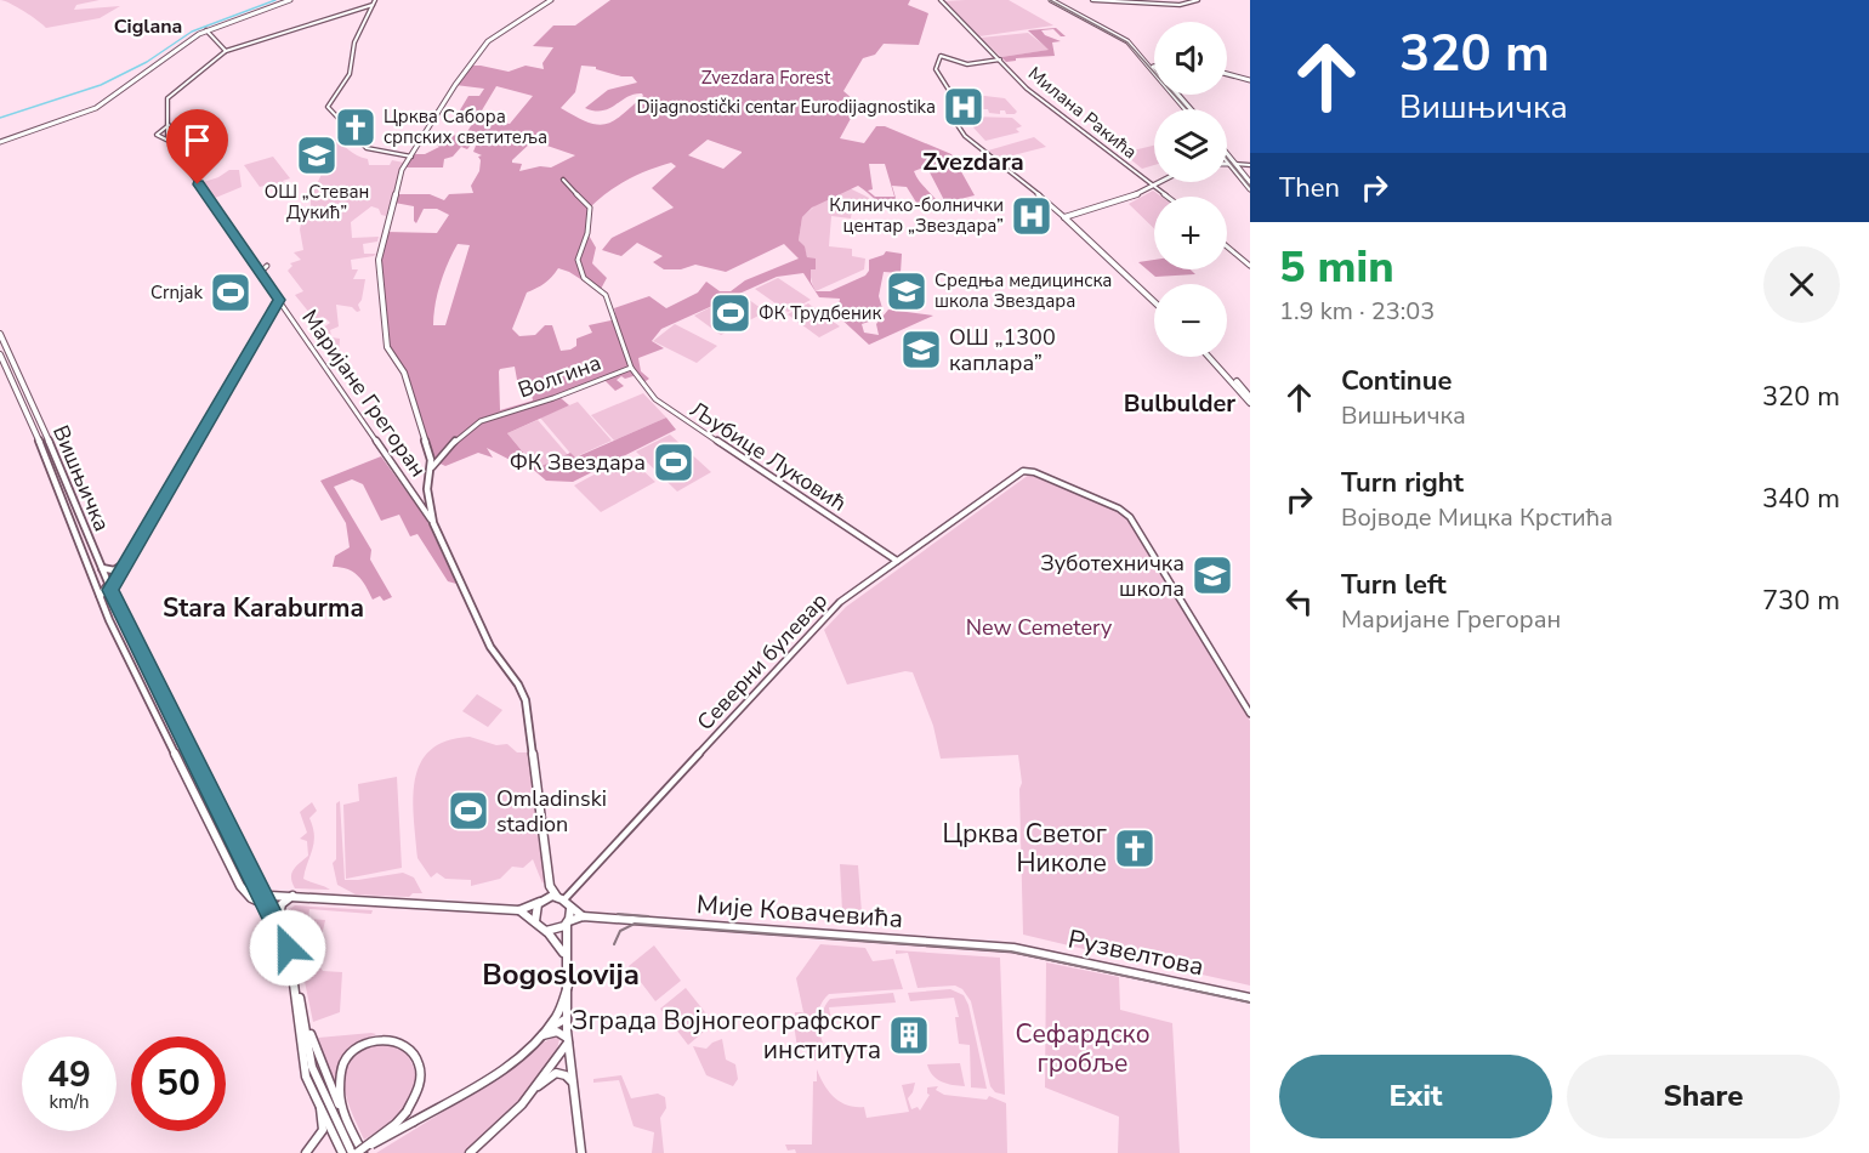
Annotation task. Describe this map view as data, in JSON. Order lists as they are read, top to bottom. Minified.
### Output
{"streets":{"main road":["Вишњичка","Мије Ковачевића","Рузвелтова"],"street":["Милана Ракића","Волгина","Маријане Грегоран","Љубице Луковић","Северни булевар"]},"crossings":[["Волгина","Љубице Луковић"],["Љубице Луковић","Северни булевар"],["Северни булевар","Мије Ковачевића"],["Мије Ковачевића","Рузвелтова"]],"districts":["Ciglana","Zvezdara","Bulbulder","Stara Karaburma","Bogoslovija"],"parks":["Zvezdara Forest","New Cemetery","Сефардско гробље"],"places":{"hospital":["Dijagnostički centar Eurodijagnostika","Клиничко-болнички центар „Звездара”"],"church":["Црква Сабора српских светитеља","Црква Светог Николе"],"school or university":["ОШ „Стеван Дукић”","Средња медицинска школа Звездара","ОШ „1300 каплара”","Зуботехничка школа"],"sports":["Crnjak","ФК Трудбеник","ФК Звездара","Omladinski stadion"],"building":["Зграда Војногеографског института"]},"page":{"turn":["320 m","Вишњичка"],"map_buttons":["+","−"],"then":"Then","heading":["5 min","1.9 km · 23:03"],"list":[{"name":"Continue","note":"Вишњичка","value":"320 m"},{"name":"Turn right","note":"Војводе Мицка Крстића","value":"340 m"},{"name":"Turn left","note":"Маријане Грегоран","value":"730 m"}],"speed":"49 km/h","limit":"50","buttons":["Exit","Share"]}}
